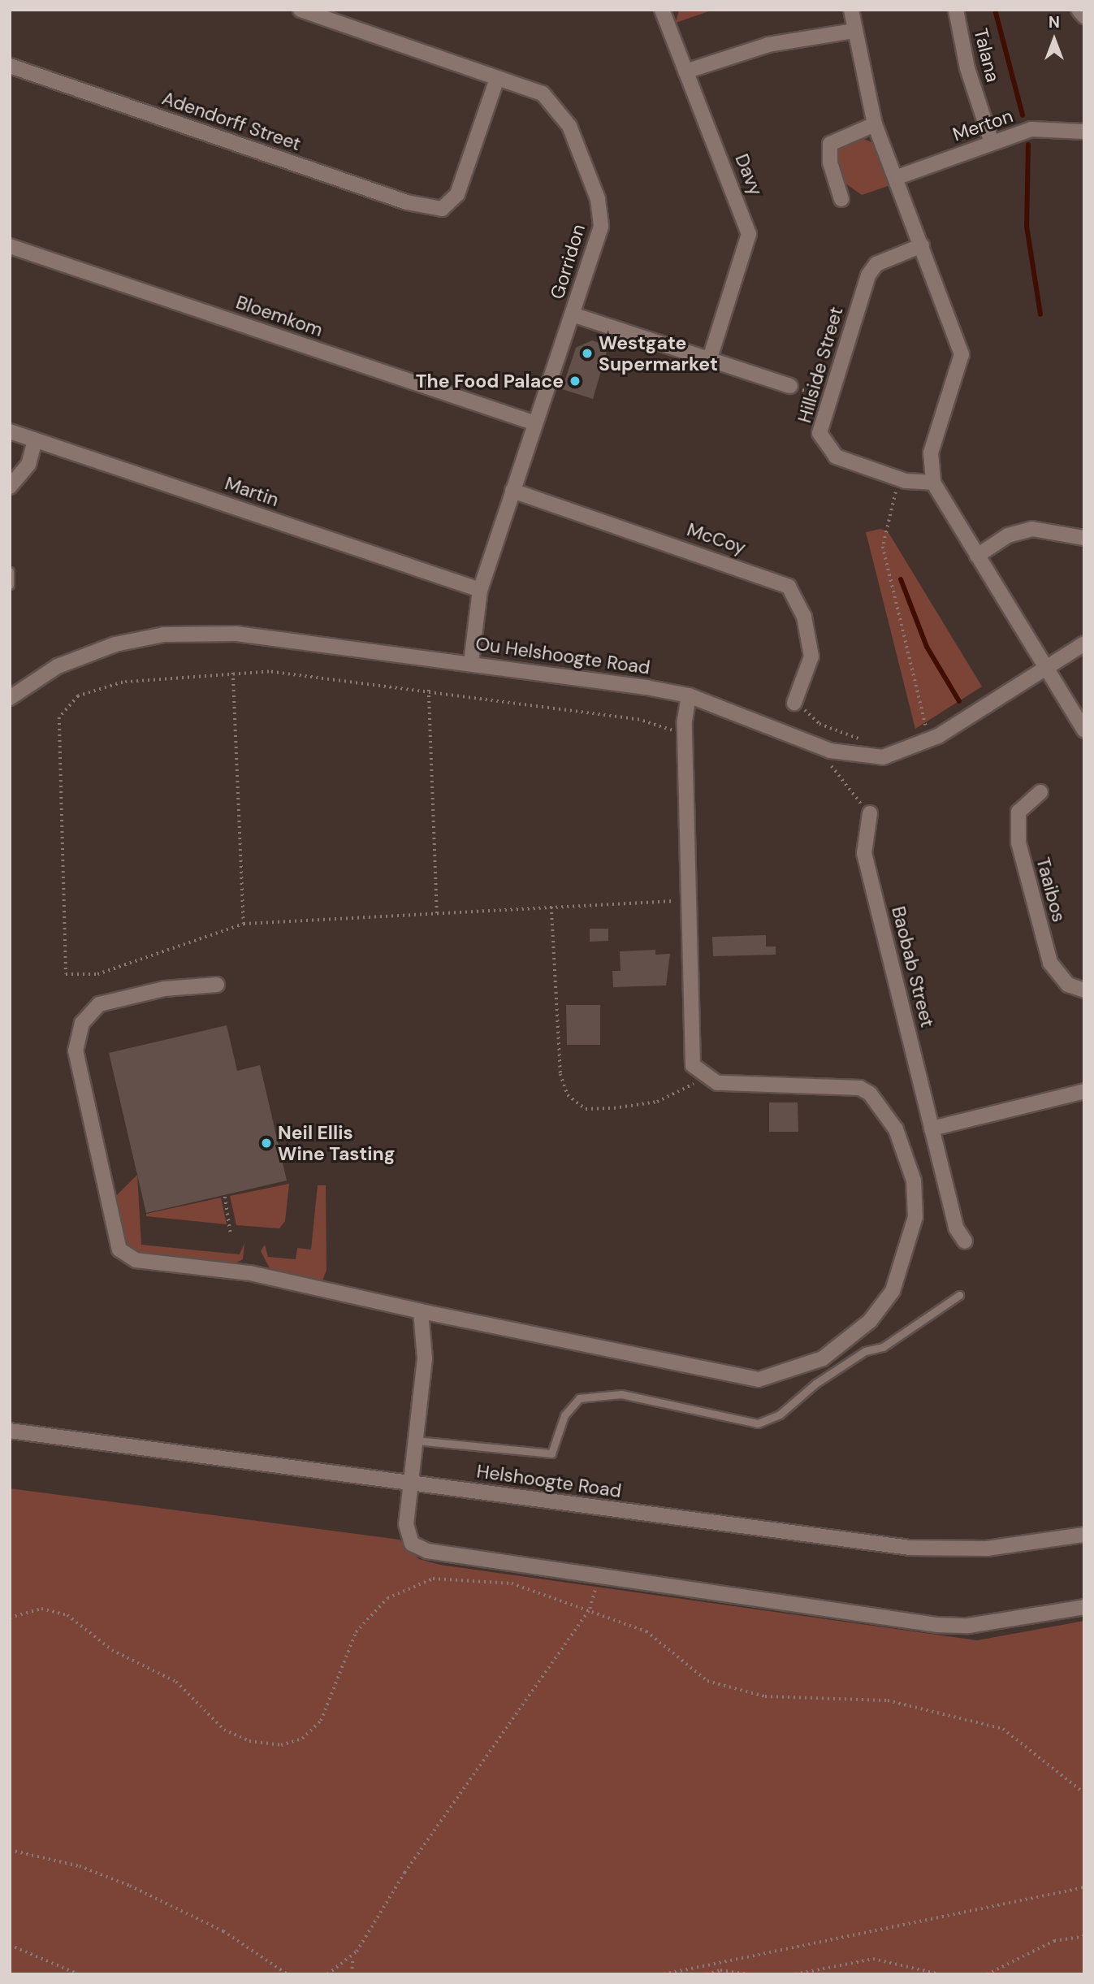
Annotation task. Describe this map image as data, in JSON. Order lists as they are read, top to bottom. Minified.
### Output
{"streets":{"street":["Talana","Adendorff Street","Merton","Davy","Gorridon","Bloemkom","Hillside Street","Martin","McCoy","Ou Helshoogte Road","Taaibos","Baobab Street","Helshoogte Road"]},"crossings":[["Talana","Merton"],["Adendorff Street","Gorridon"],["Gorridon","Bloemkom"],["Gorridon","Martin"],["Gorridon","McCoy"],["Gorridon","Ou Helshoogte Road"]],"places":["Westgate Supermarket","The Food Palace","Neil Ellis Wine Tasting"],"north":"top"}
